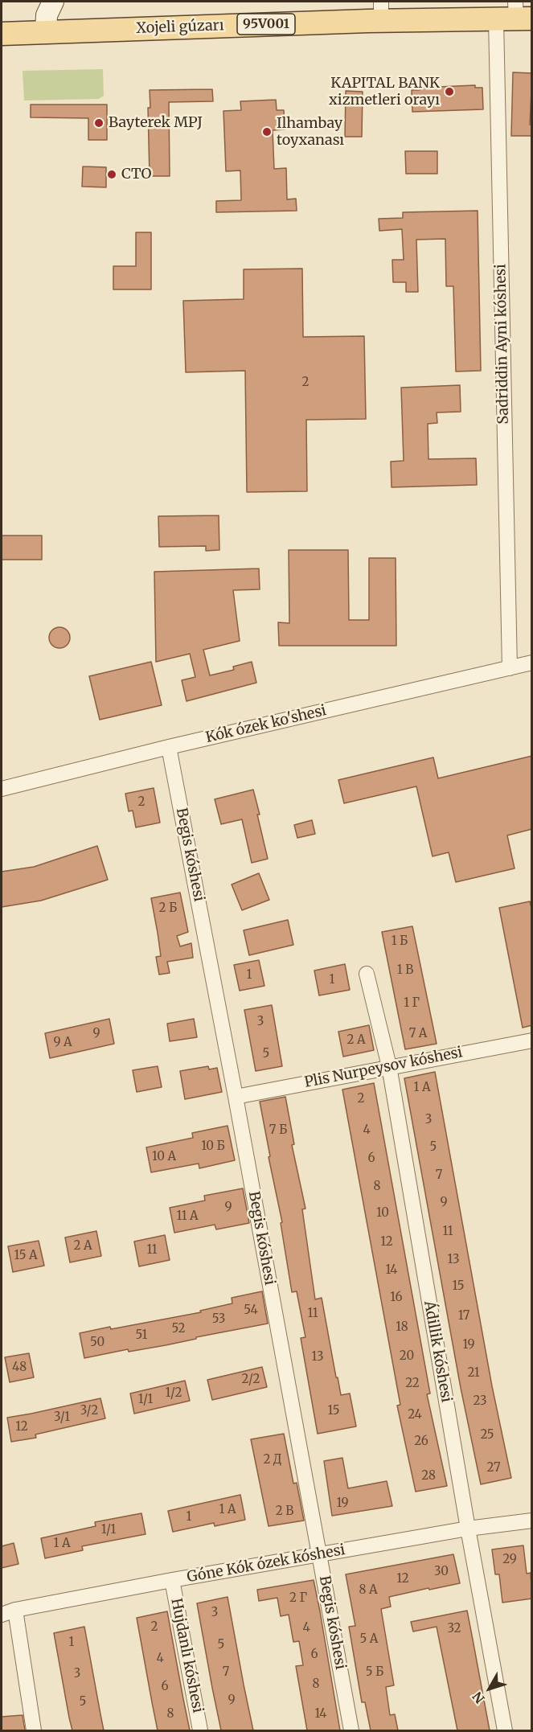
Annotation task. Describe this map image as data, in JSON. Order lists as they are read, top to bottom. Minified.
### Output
{"streets":{"main road":["95V001","Xojeli gúzarı"],"street":["Sadriddin Ayni kóshesi","Kók ózek ko'shesi","Begis kóshesi","Plis Nurpeysov kóshesi","Ádillik kóshesi","Góne Kók ózek kóshesi","Hujdanlı kóshesi"]},"crossings":[["Xojeli gúzarı","Sadriddin Ayni kóshesi"],["Sadriddin Ayni kóshesi","Kók ózek ko'shesi"],["Kók ózek ko'shesi","Begis kóshesi"],["Begis kóshesi","Plis Nurpeysov kóshesi"],["Begis kóshesi","Góne Kók ózek kóshesi"],["Plis Nurpeysov kóshesi","Ádillik kóshesi"],["Ádillik kóshesi","Góne Kók ózek kóshesi"],["Góne Kók ózek kóshesi","Hujdanlı kóshesi"]],"places":["KAPITAL BANK xizmetleri orayı","Bayterek MPJ","Ilhambay toyxanası","СТО"],"house_numbers":["2","2","2 Б","1 Б","1 В","1","1","1 Г","3","9","7 А","2 А","9 А","5","1 А","2","3","7 Б","4","10 Б","5","10 А","6","7","8","9","9","10","11 А","11","12","2 А","11","15 А","13","14","15","16","54","11","17","53","18","52","51","50","19","20","13","48","21","2/2","22","1/2","1/1","23","3/2","15","24","3/1","12","25","26","2 Д","27","28","19","1 А","2 В","1","1/1","1 А","29","30","12","8 А","2 Г","3","2","4","32","5 А","1","5","6","4","7","5 Б","3","8","6","9","5","8","14"],"north":"bottom left"}
